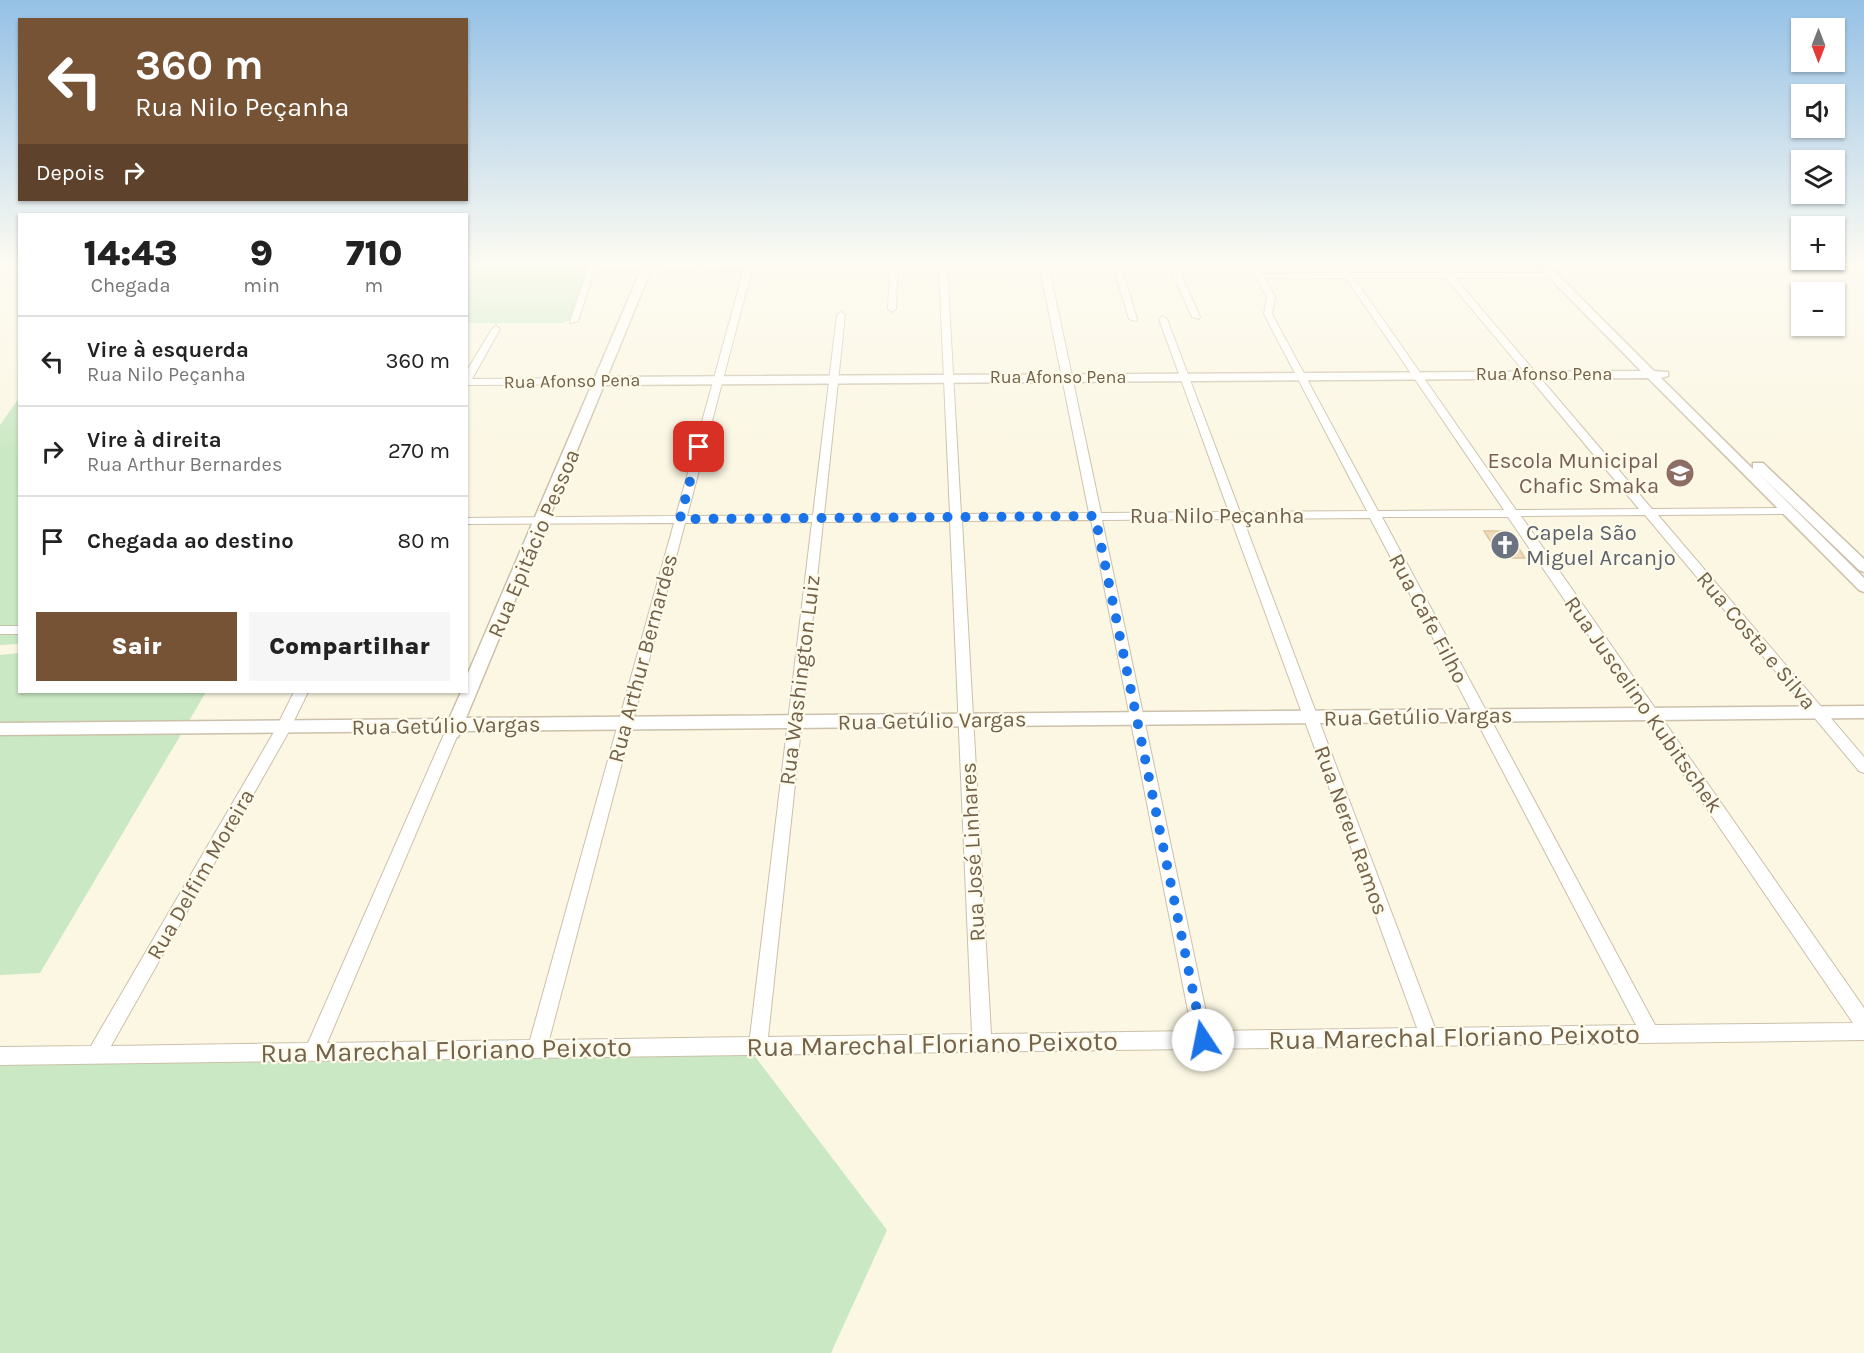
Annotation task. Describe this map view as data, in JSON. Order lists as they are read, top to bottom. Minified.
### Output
{"streets":{"street":["Rua Afonso Pena","Rua Nilo Peçanha","Rua Epitácio Pessoa","Rua Cafe Filho","Rua Costa e Silva","Rua Arthur Bernardes","Rua Washington Luiz","Rua Juscelino Kubitschek","Rua Getúlio Vargas","Rua Nereu Ramos","Rua José Linhares","Rua Delfim Moreira","Rua Marechal Floriano Peixoto"]},"crossings":[["Rua Afonso Pena","Rua Epitácio Pessoa"],["Rua Afonso Pena","Rua Cafe Filho"],["Rua Afonso Pena","Rua Costa e Silva"],["Rua Afonso Pena","Rua Arthur Bernardes"],["Rua Afonso Pena","Rua Washington Luiz"],["Rua Afonso Pena","Rua Juscelino Kubitschek"],["Rua Afonso Pena","Rua Nereu Ramos"],["Rua Afonso Pena","Rua José Linhares"],["Rua Nilo Peçanha","Rua Epitácio Pessoa"],["Rua Nilo Peçanha","Rua Cafe Filho"],["Rua Nilo Peçanha","Rua Costa e Silva"],["Rua Nilo Peçanha","Rua Arthur Bernardes"],["Rua Nilo Peçanha","Rua Washington Luiz"],["Rua Nilo Peçanha","Rua Juscelino Kubitschek"],["Rua Nilo Peçanha","Rua Nereu Ramos"],["Rua Nilo Peçanha","Rua José Linhares"],["Rua Epitácio Pessoa","Rua Getúlio Vargas"],["Rua Epitácio Pessoa","Rua Marechal Floriano Peixoto"],["Rua Cafe Filho","Rua Getúlio Vargas"],["Rua Cafe Filho","Rua Marechal Floriano Peixoto"],["Rua Costa e Silva","Rua Getúlio Vargas"],["Rua Arthur Bernardes","Rua Getúlio Vargas"],["Rua Arthur Bernardes","Rua Marechal Floriano Peixoto"],["Rua Washington Luiz","Rua Getúlio Vargas"],["Rua Washington Luiz","Rua Marechal Floriano Peixoto"],["Rua Juscelino Kubitschek","Rua Getúlio Vargas"],["Rua Getúlio Vargas","Rua Nereu Ramos"],["Rua Getúlio Vargas","Rua José Linhares"],["Rua Getúlio Vargas","Rua Delfim Moreira"],["Rua Nereu Ramos","Rua Marechal Floriano Peixoto"],["Rua José Linhares","Rua Marechal Floriano Peixoto"],["Rua Delfim Moreira","Rua Marechal Floriano Peixoto"]],"places":{"school or university":["Escola Municipal Chafic Smaka"],"church":["Capela São Miguel Arcanjo"]},"north":"bottom","page":{"map_buttons":["+","−"],"turn":["360 m","Rua Nilo Peçanha"],"then":"Depois","eta":["14:43","Chegada","9","min","710","m"],"list":[{"name":"Vire à esquerda","note":"Rua Nilo Peçanha","value":"360 m"},{"name":"Vire à direita","note":"Rua Arthur Bernardes","value":"270 m"},{"name":"Chegada ao destino","value":"80 m"}],"buttons":["Sair","Compartilhar"]}}
